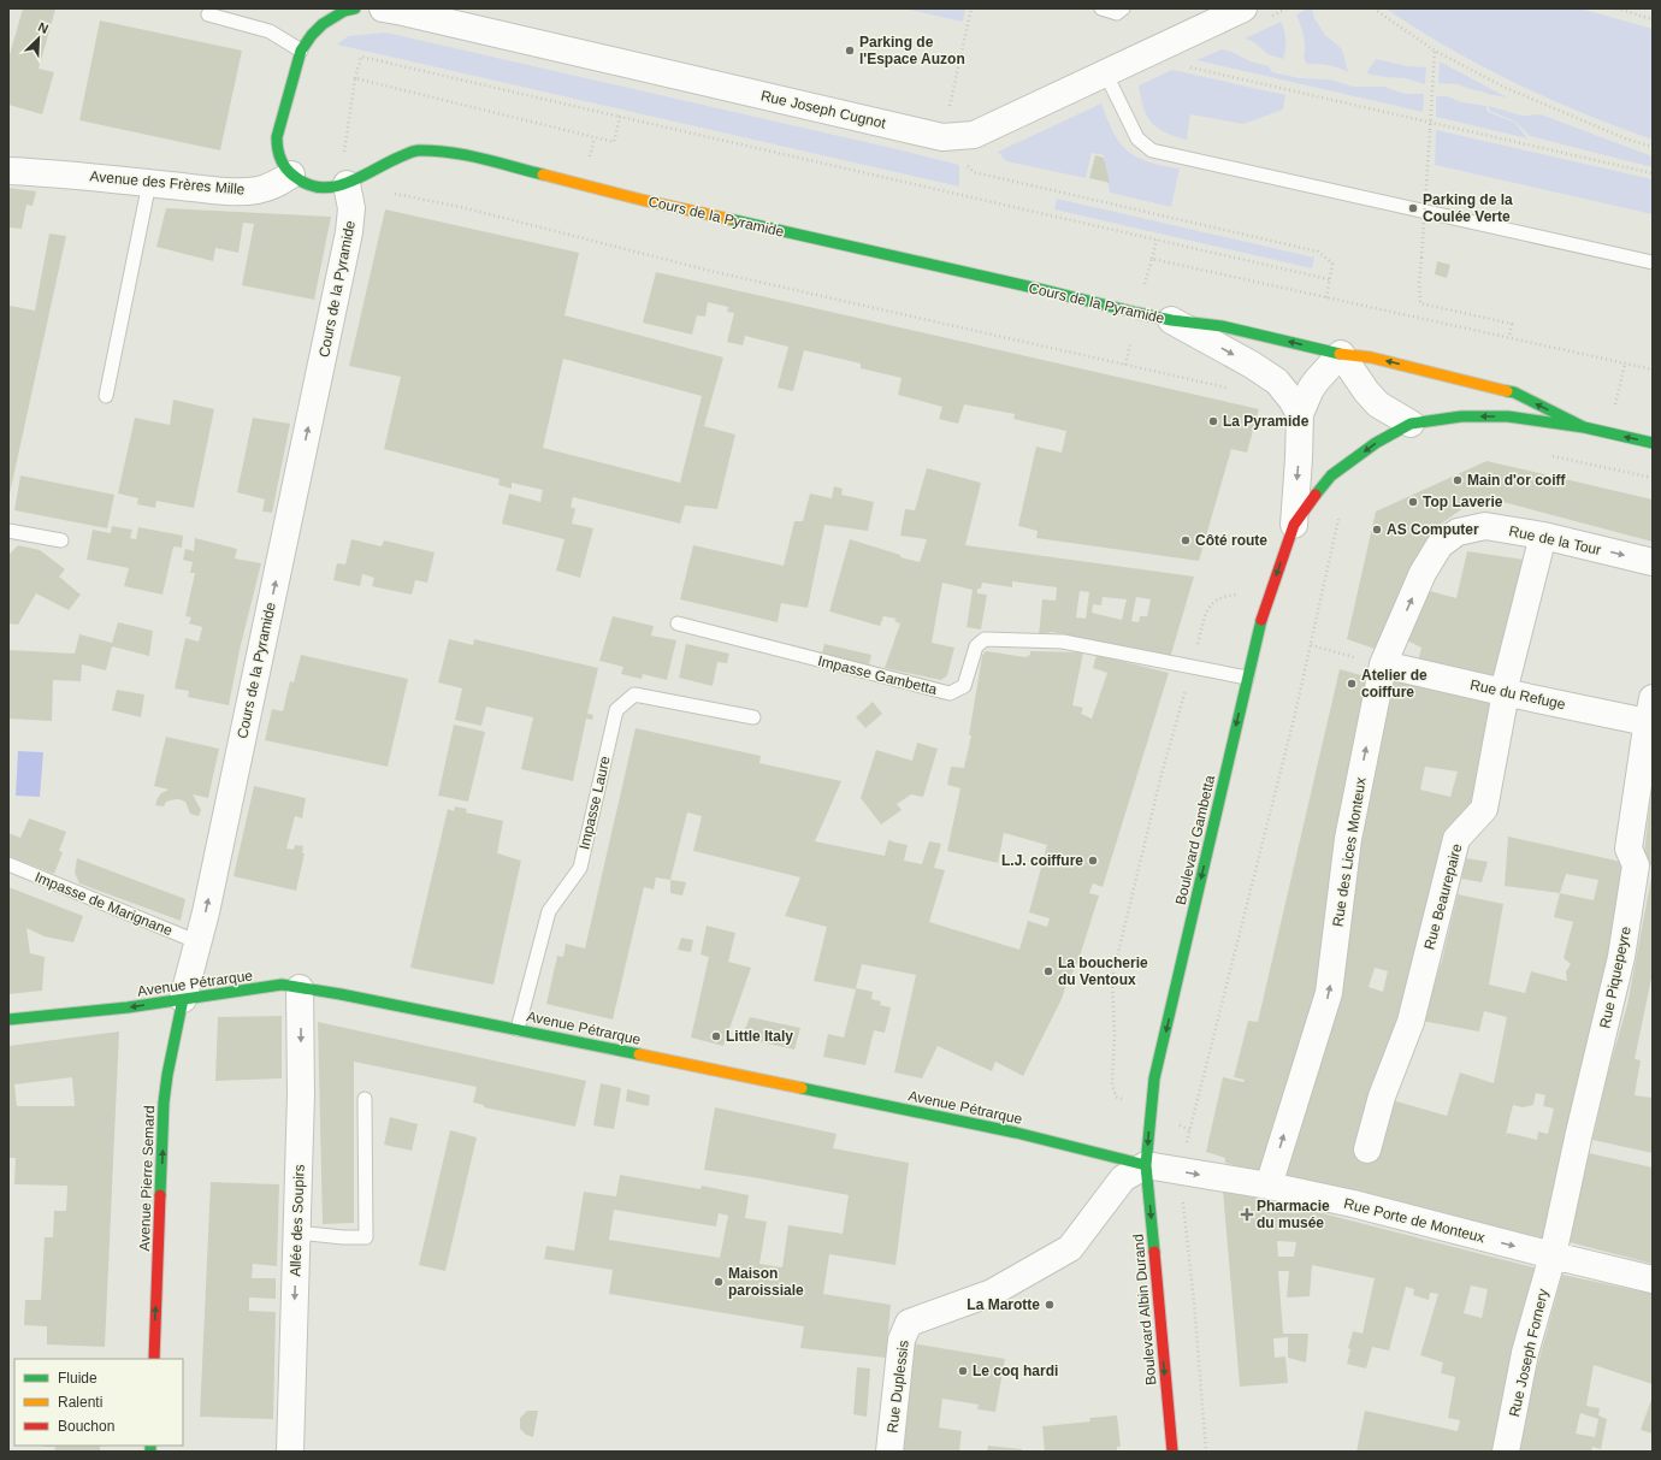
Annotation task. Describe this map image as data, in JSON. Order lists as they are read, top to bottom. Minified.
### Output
{"streets":{"main road":["Cours de la Pyramide","Boulevard Gambetta","Avenue Pétrarque","Avenue Pierre Semard","Boulevard Albin Durand"],"street":["Rue Joseph Cugnot","Avenue des Frères Mille","Rue de la Tour","Rue du Refuge","Rue des Lices Monteux","Rue Beaurepaire","Rue Piquepeyre","Allée des Soupirs","Rue Porte de Monteux","Rue Joseph Fornery","Rue Duplessis"],"lane":["Impasse Gambetta","Impasse Laure","Impasse de Marignane"]},"crossings":[["Cours de la Pyramide","Impasse de Marignane"],["Cours de la Pyramide","Avenue Pétrarque"],["Cours de la Pyramide","Avenue Pierre Semard"],["Rue de la Tour","Rue des Lices Monteux"],["Rue de la Tour","Rue Beaurepaire"],["Impasse Gambetta","Boulevard Gambetta"],["Rue du Refuge","Rue des Lices Monteux"],["Rue du Refuge","Rue Beaurepaire"],["Rue du Refuge","Rue Piquepeyre"],["Impasse Laure","Avenue Pétrarque"],["Boulevard Gambetta","Avenue Pétrarque"],["Boulevard Gambetta","Rue Porte de Monteux"],["Boulevard Gambetta","Boulevard Albin Durand"],["Boulevard Gambetta","Rue Duplessis"],["Rue des Lices Monteux","Rue Porte de Monteux"],["Rue Piquepeyre","Rue Porte de Monteux"],["Rue Piquepeyre","Rue Joseph Fornery"],["Avenue Pétrarque","Avenue Pierre Semard"],["Avenue Pétrarque","Allée des Soupirs"],["Avenue Pétrarque","Rue Porte de Monteux"],["Avenue Pétrarque","Boulevard Albin Durand"],["Avenue Pétrarque","Rue Duplessis"],["Rue Porte de Monteux","Boulevard Albin Durand"],["Rue Porte de Monteux","Rue Joseph Fornery"],["Rue Porte de Monteux","Rue Duplessis"],["Boulevard Albin Durand","Rue Duplessis"]],"one_way":["Rue de la Tour","Boulevard Gambetta","Rue des Lices Monteux","Avenue Pierre Semard","Allée des Soupirs","Rue Porte de Monteux","Boulevard Albin Durand"],"places":{"other":["Parking de l'Espace Auzon","Parking de la Coulée Verte","La Pyramide","Main d'or coiff","Top Laverie","AS Computer","Côté route","Atelier de coiffure","L.J. coiffure","La boucherie du Ventoux","Little Italy","Maison paroissiale","La Marotte","Le coq hardi"],"health":["Pharmacie du musée"]},"legend":["Fluide","Ralenti","Bouchon"],"north":"top right"}
